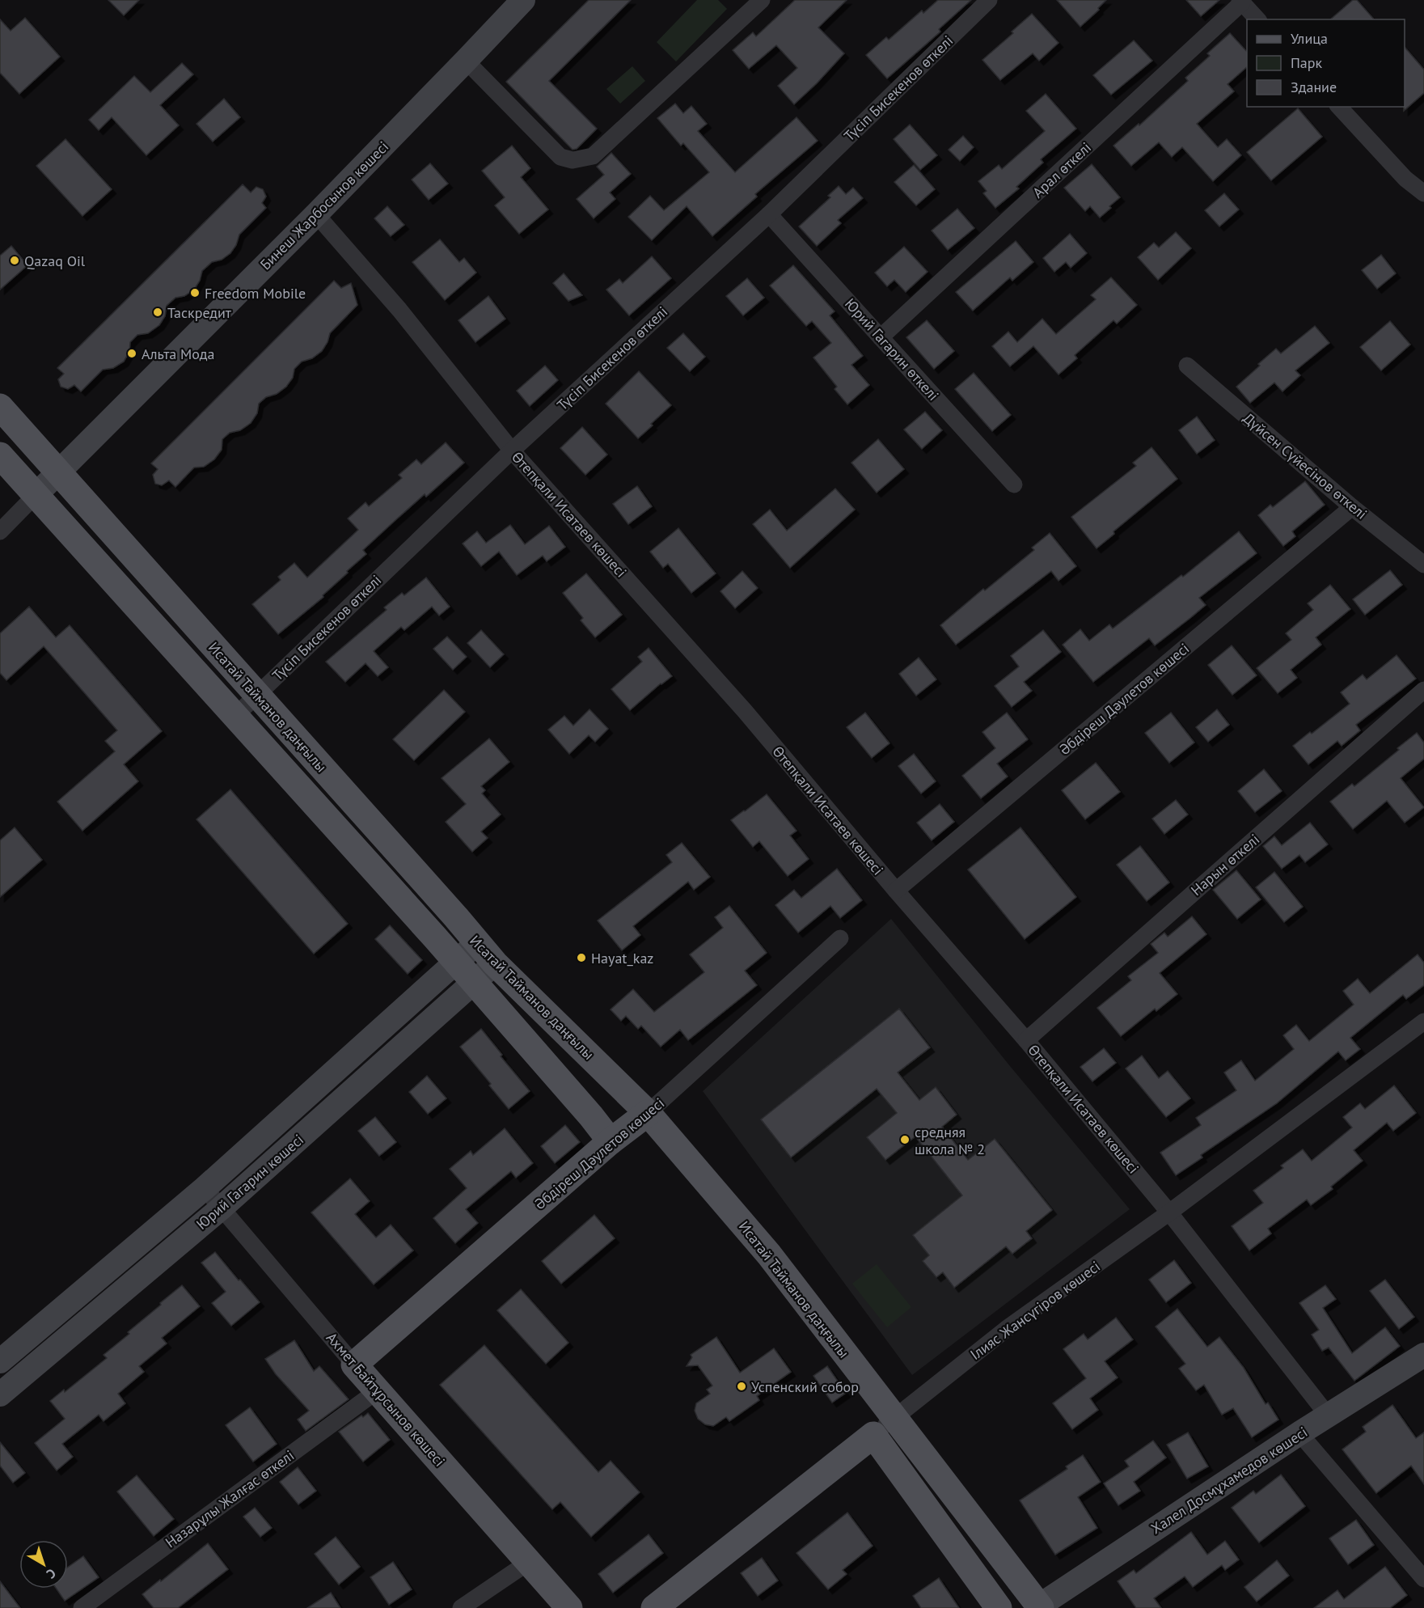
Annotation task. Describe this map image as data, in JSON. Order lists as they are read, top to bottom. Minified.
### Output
{"streets":{"main road":["Әбдіреш Дәулетов көшесі","Исатай Тайманов даңғылы","Ілияс Жансүгіров көшесі","Ахмет Байтұрсынов көшесі"],"street":["Түсіп Бисекенов өткелі","Арал өткелі","Бинеш Жарбосынов көшесі","Юрий Гагарин өткелі","Дүйсен Сүйесінов өткелі","Өтепқали Исатаев көшесі","Нарын өткелі","Юрий Гагарин көшесі","Халел Досмұхамедов көшесі","Назарұлы Жалғас өткелі"]},"crossings":[["Түсіп Бисекенов өткелі","Юрий Гагарин өткелі"],["Түсіп Бисекенов өткелі","Өтепқали Исатаев көшесі"],["Түсіп Бисекенов өткелі","Исатай Тайманов даңғылы"],["Арал өткелі","Юрий Гагарин өткелі"],["Бинеш Жарбосынов көшесі","Өтепқали Исатаев көшесі"],["Бинеш Жарбосынов көшесі","Исатай Тайманов даңғылы"],["Дүйсен Сүйесінов өткелі","Әбдіреш Дәулетов көшесі"],["Өтепқали Исатаев көшесі","Әбдіреш Дәулетов көшесі"],["Өтепқали Исатаев көшесі","Нарын өткелі"],["Өтепқали Исатаев көшесі","Ілияс Жансүгіров көшесі"],["Өтепқали Исатаев көшесі","Халел Досмұхамедов көшесі"],["Әбдіреш Дәулетов көшесі","Исатай Тайманов даңғылы"],["Әбдіреш Дәулетов көшесі","Ахмет Байтұрсынов көшесі"],["Исатай Тайманов даңғылы","Юрий Гагарин көшесі"],["Исатай Тайманов даңғылы","Ілияс Жансүгіров көшесі"],["Исатай Тайманов даңғылы","Халел Досмұхамедов көшесі"],["Юрий Гагарин көшесі","Ахмет Байтұрсынов көшесі"],["Ахмет Байтұрсынов көшесі","Назарұлы Жалғас өткелі"]],"places":["Qazaq Oil","Freedom Mobile","Таскредит","Альта Мода","Hayat_kaz","cредняя школа № 2","Успенский собор"],"legend":["Улица","Парк","Здание"],"north":"bottom right"}
